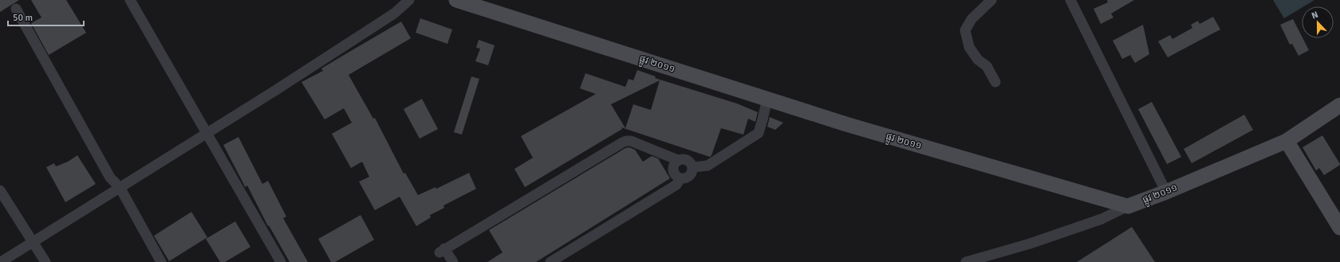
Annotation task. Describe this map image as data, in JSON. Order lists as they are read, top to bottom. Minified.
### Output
{"streets":{"main road":["ផ្លូវ ២០១១"]},"scale_bar":"50 m","north":"top"}
